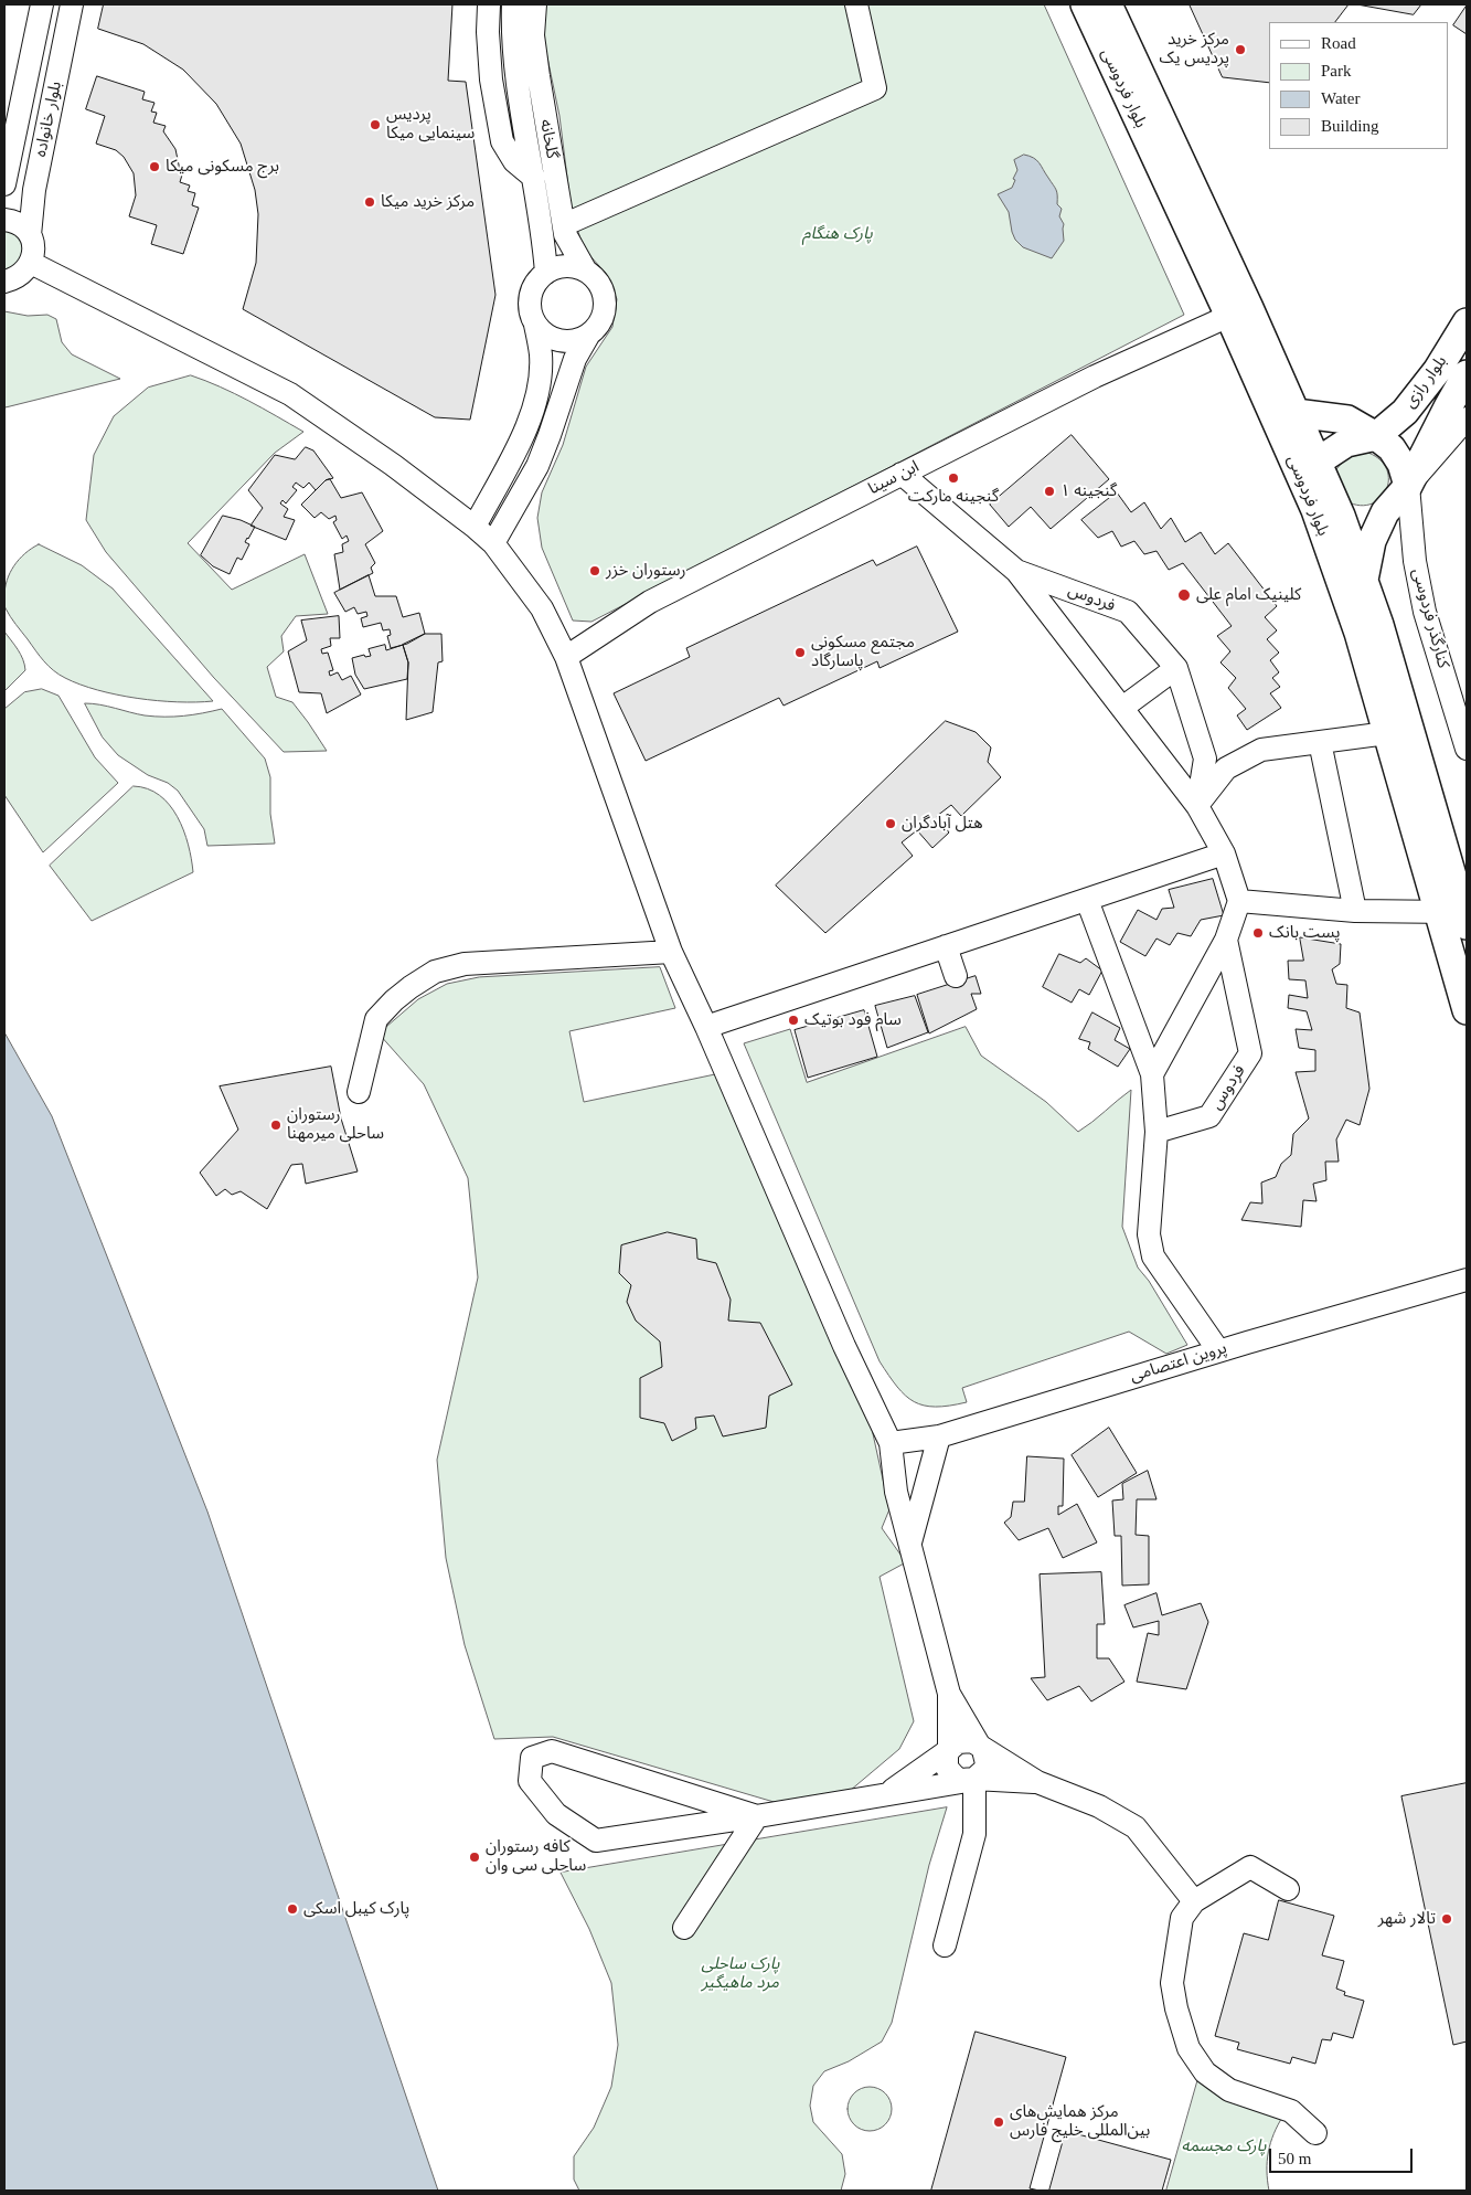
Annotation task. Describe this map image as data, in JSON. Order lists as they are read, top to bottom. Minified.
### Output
{"streets":{"main road":["بلوار فردوسی","بلوار رازی"],"street":["بلوار خانواده","گلخانه","ابن سینا","فردوس","کنارگذر فردوسی","پروین اعتصامی"]},"crossings":[["بلوار فردوسی","بلوار رازی"],["بلوار فردوسی","ابن سینا"],["بلوار رازی","کنارگذر فردوسی"],["ابن سینا","فردوس"]],"parks":["پارک هنگام","پارک ساحلی مرد ماهیگیر","پارک مجسمه"],"places":["مرکز خرید پردیس یک","پردیس سینمایی میکا","برج مسکونی میکا","مرکز خرید میکا","گنجینه مارکت","گنجینه ۱","رستوران خزر","کلینیک امام علی","مجتمع مسکونی پاسارگاد","هتل آبادگران","پست بانک","سام فود بوتیک","رستوران ساحلی میرمهنا","کافه رستوران ساحلی سی وان","پارک کیبل اسکی","تالار شهر","مرکز همایش‌های بین‌المللی خلیج فارس"],"legend":["Road","Park","Water","Building"],"scale_bar":"50 m"}
